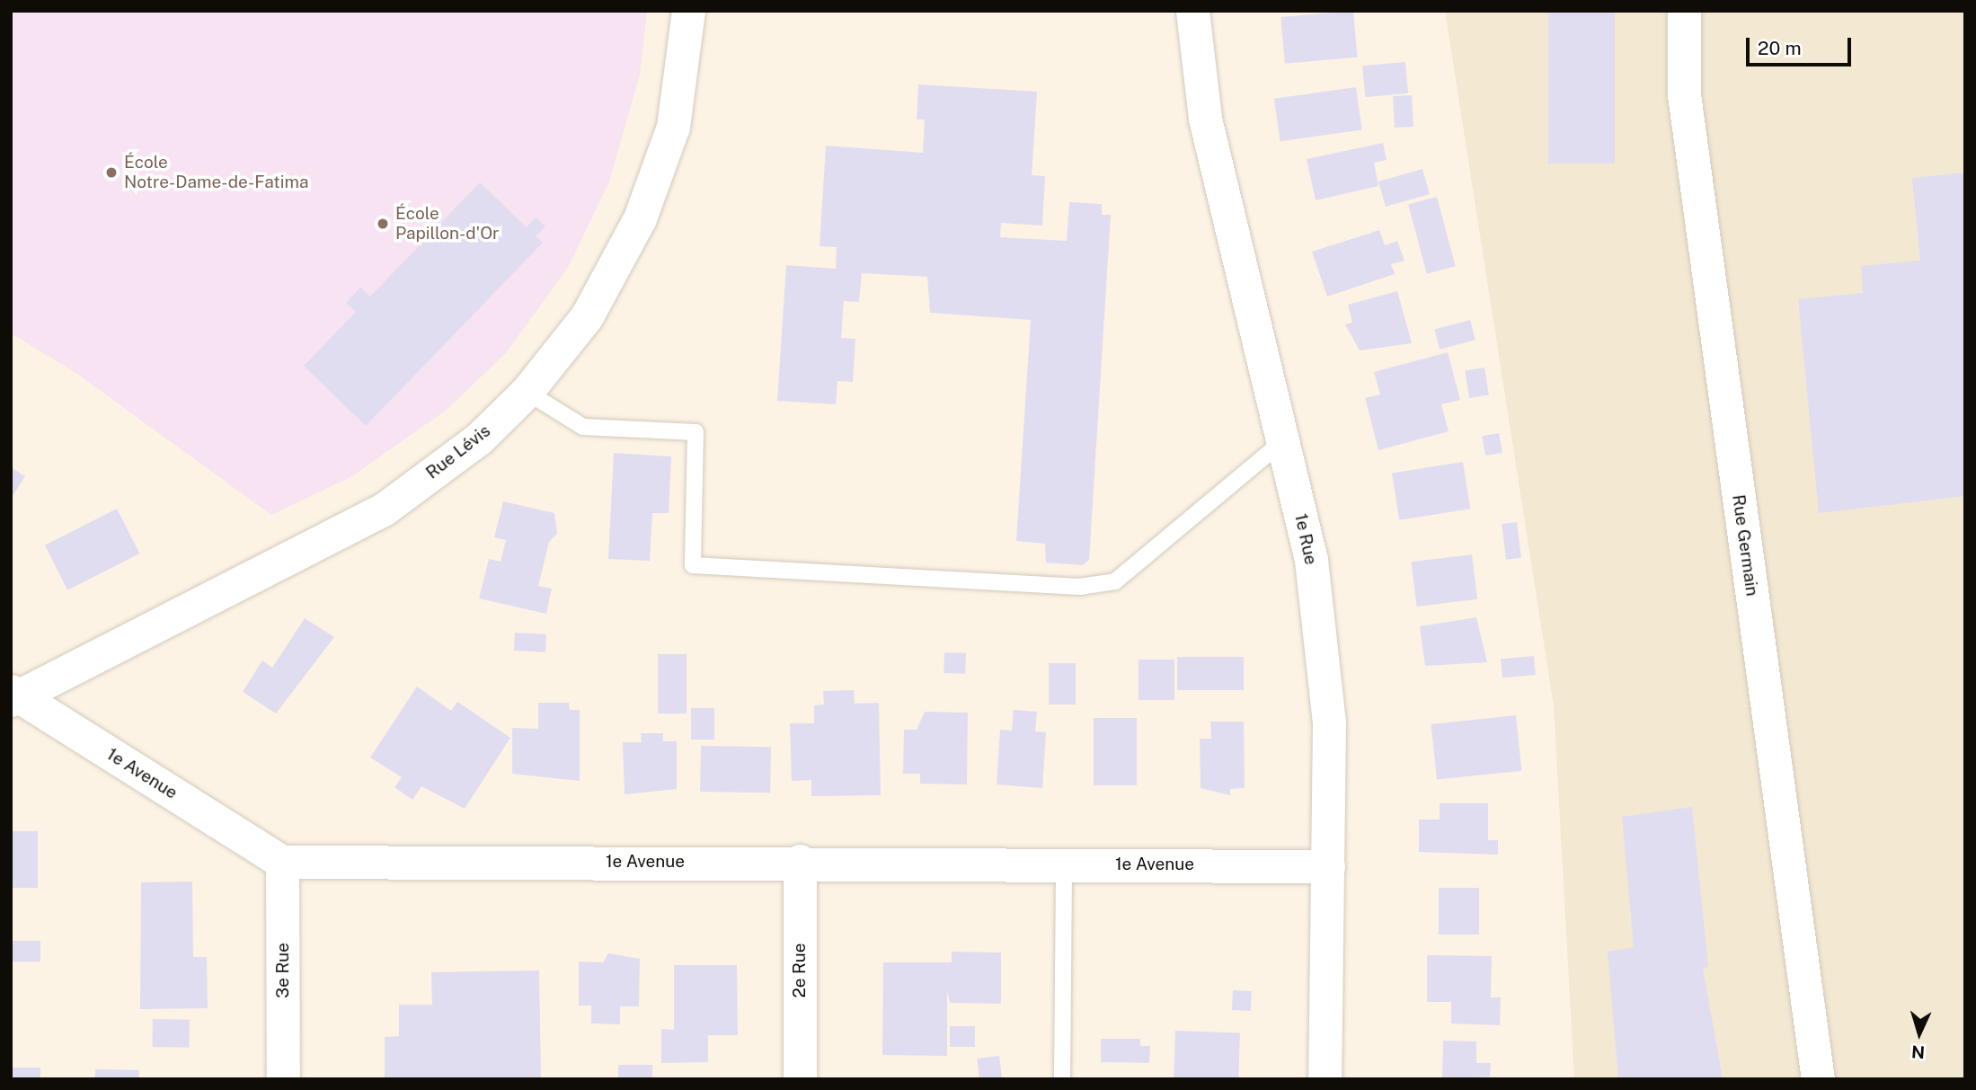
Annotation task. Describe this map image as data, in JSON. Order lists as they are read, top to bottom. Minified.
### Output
{"streets":{"street":["Rue Lévis","1e Rue","Rue Germain","1e Avenue","3e Rue","2e Rue"]},"crossings":[["Rue Lévis","1e Avenue"],["1e Rue","1e Avenue"],["1e Avenue","3e Rue"],["1e Avenue","2e Rue"]],"places":["École Notre-Dame-de-Fatima","École Papillon-d'Or"],"scale_bar":"20 m","north":"bottom"}
